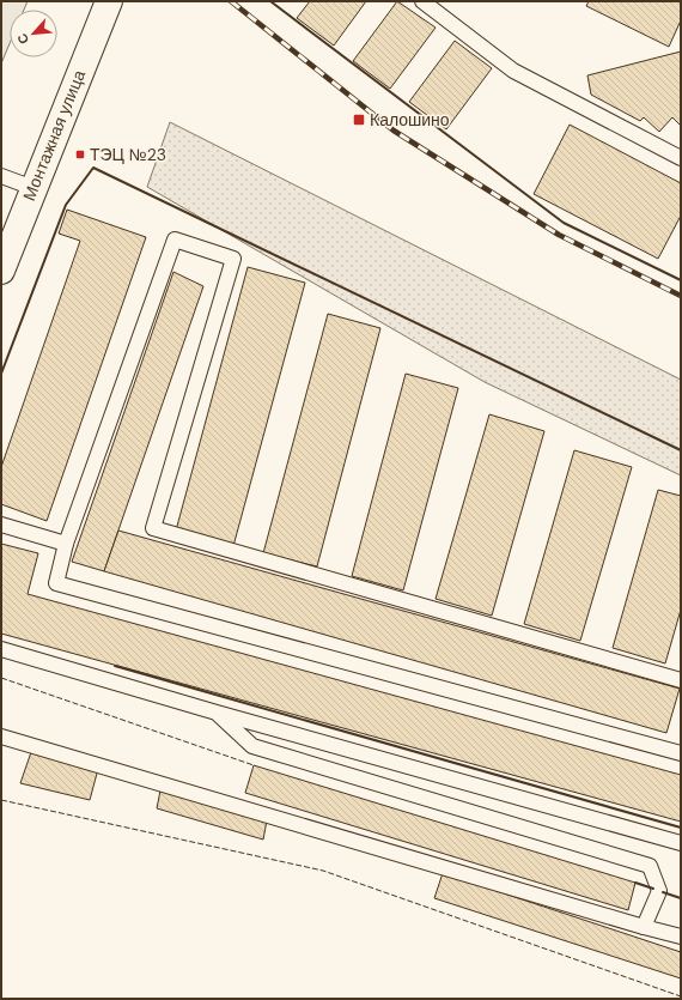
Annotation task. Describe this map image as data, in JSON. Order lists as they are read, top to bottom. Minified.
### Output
{"streets":{"main road":["Монтажная улица"]},"places":{"transit":["Калошино","ТЭЦ №23"]},"north":"bottom left"}
